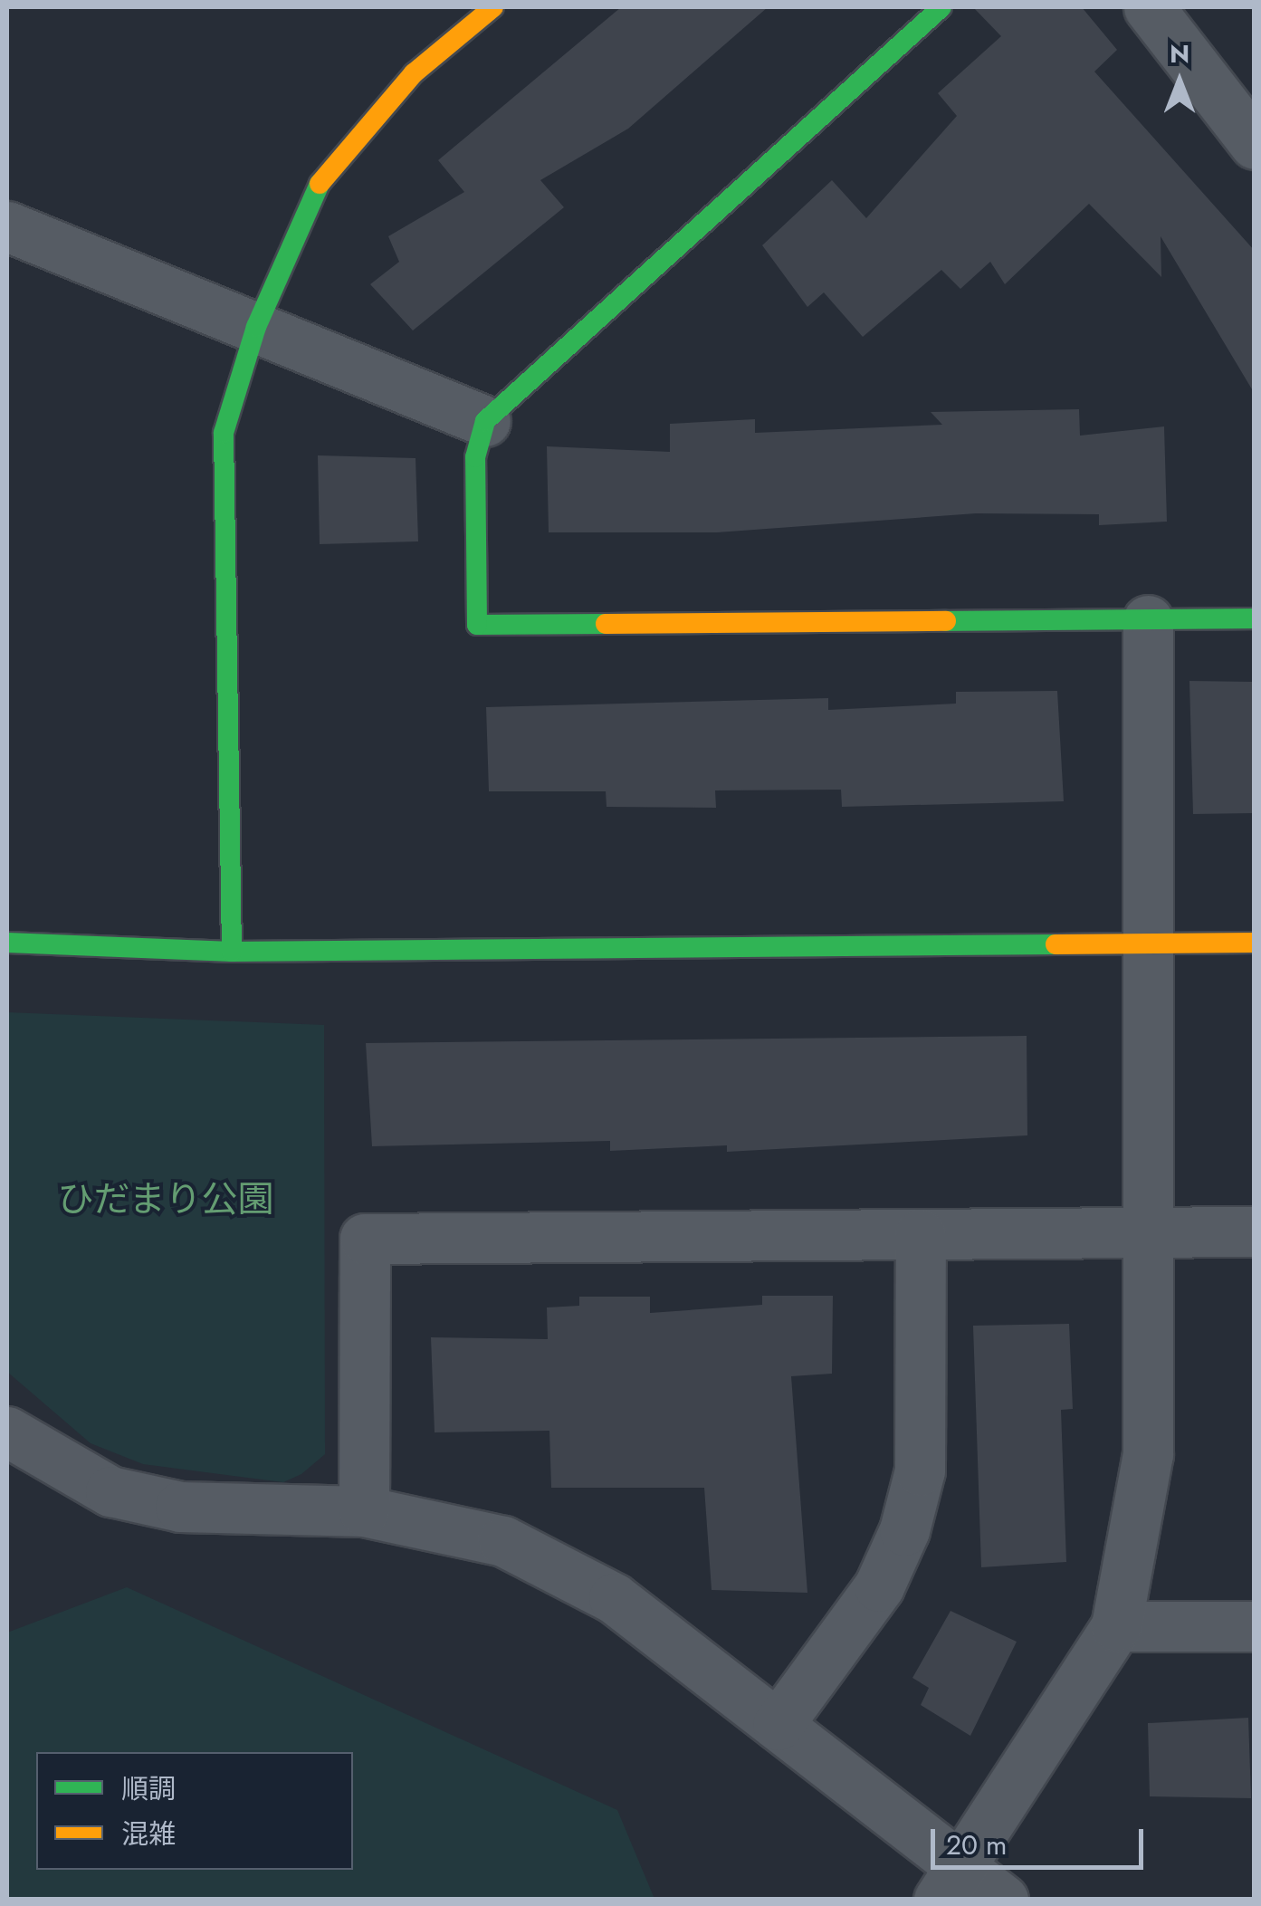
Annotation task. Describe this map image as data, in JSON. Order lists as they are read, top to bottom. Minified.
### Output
{"parks":["ひだまり公園"],"legend":["順調","混雑"],"scale_bar":"20 m","north":"top"}
